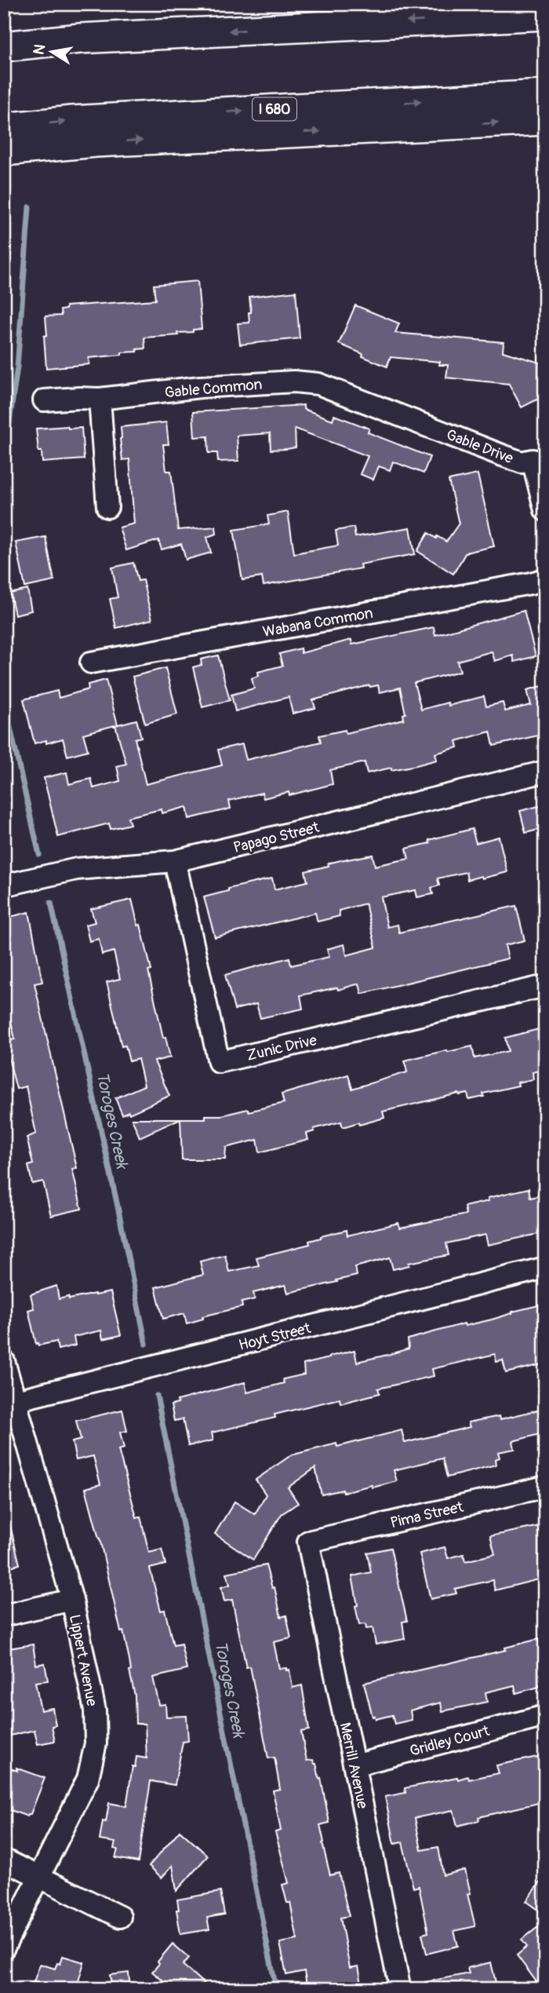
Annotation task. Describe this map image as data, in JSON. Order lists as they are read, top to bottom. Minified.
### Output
{"streets":{"highway":["I 680"],"street":["Gable Common","Gable Drive","Wabana Common","Papago Street","Zunic Drive","Hoyt Street","Pima Street","Lippert Avenue","Gridley Court","Merrill Avenue"]},"crossings":[["Gable Common","Gable Drive"],["Papago Street","Zunic Drive"],["Hoyt Street","Lippert Avenue"],["Pima Street","Merrill Avenue"],["Gridley Court","Merrill Avenue"]],"water":["Toroges Creek"],"north":"left"}
